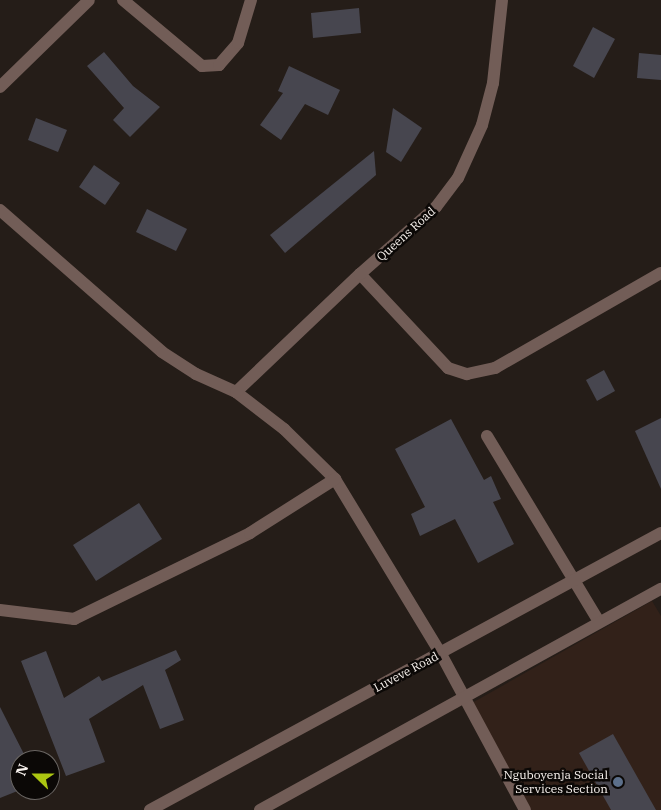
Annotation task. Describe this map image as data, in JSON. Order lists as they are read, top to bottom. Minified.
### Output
{"streets":{"street":["Queens Road","Luveve Road"]},"places":["Nguboyenja Social Services Section"],"north":"left"}
